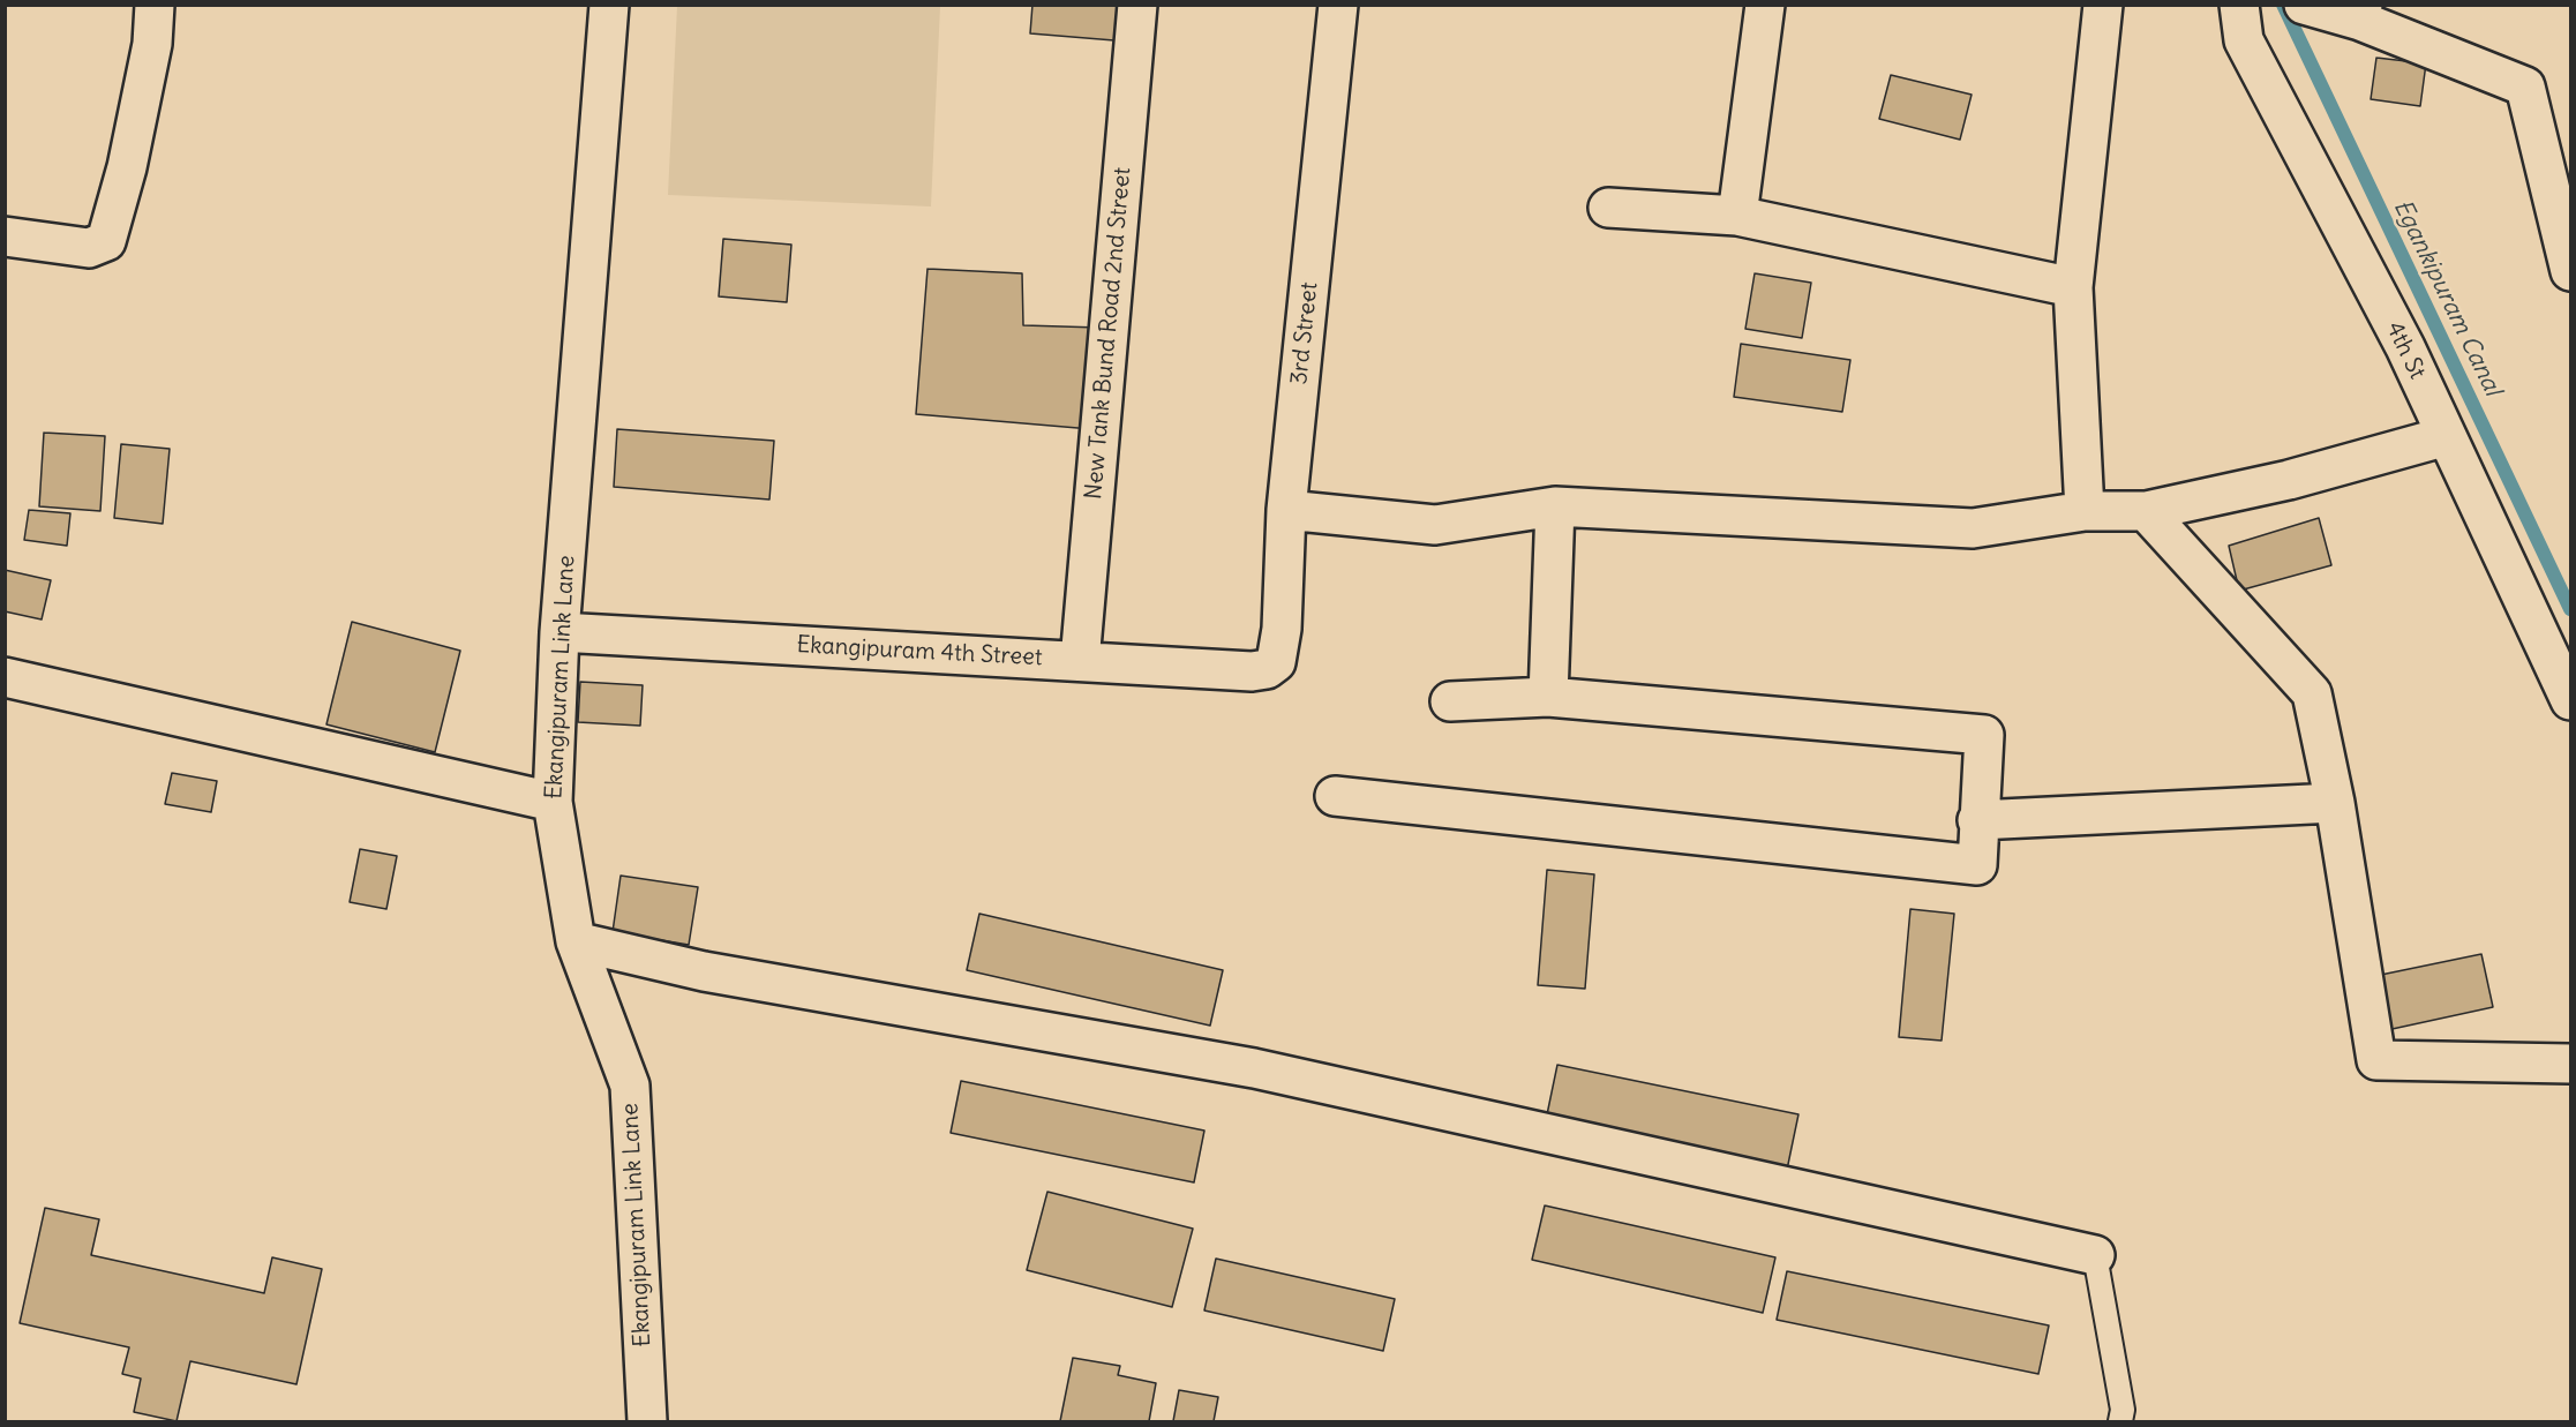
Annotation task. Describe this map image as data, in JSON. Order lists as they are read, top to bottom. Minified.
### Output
{"streets":{"street":["New Tank Bund Road 2nd Street","3rd Street","4th St","Ekangipuram 4th Street","Ekangipuram Link Lane"]},"crossings":[["New Tank Bund Road 2nd Street","Ekangipuram 4th Street"],["3rd Street","Ekangipuram 4th Street"],["Ekangipuram 4th Street","Ekangipuram Link Lane"]],"water":["Egankipuram Canal"]}
